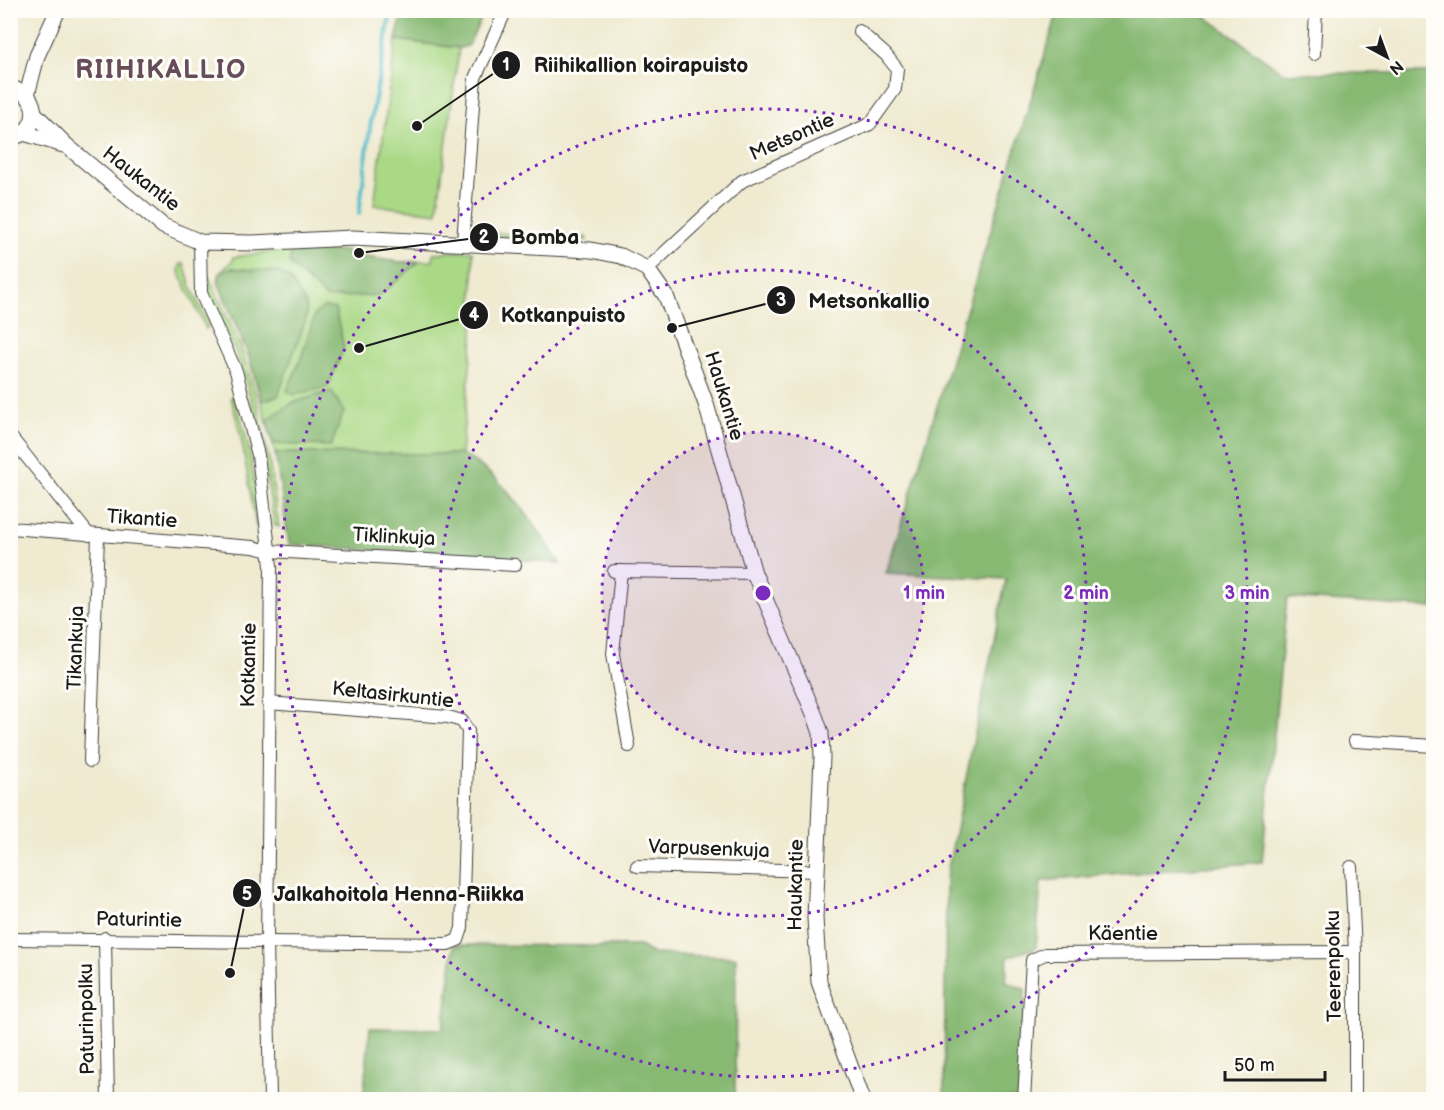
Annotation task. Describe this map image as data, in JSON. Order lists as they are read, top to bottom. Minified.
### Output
{"streets":{"street":["Metsontie","Haukantie","Tikantie","Tiklinkuja","Tikankuja","Kotkantie","Keltasirkuntie","Varpusenkuja","Paturintie","Käentie","Teerenpolku","Paturinpolku"]},"crossings":[["Metsontie","Haukantie"],["Haukantie","Kotkantie"],["Haukantie","Varpusenkuja"],["Tikantie","Tiklinkuja"],["Tikantie","Tikankuja"],["Tikantie","Kotkantie"],["Tiklinkuja","Kotkantie"],["Kotkantie","Keltasirkuntie"],["Kotkantie","Paturintie"],["Keltasirkuntie","Paturintie"],["Paturintie","Paturinpolku"],["Käentie","Teerenpolku"]],"districts":["RIIHIKALLIO"],"places":["Riihikallion koirapuisto","Bomba","Metsonkallio","Kotkanpuisto","Jalkahoitola Henna-Riikka"],"scale_bar":"50 m","north":"bottom right","rings":["1 min","2 min","3 min"]}
